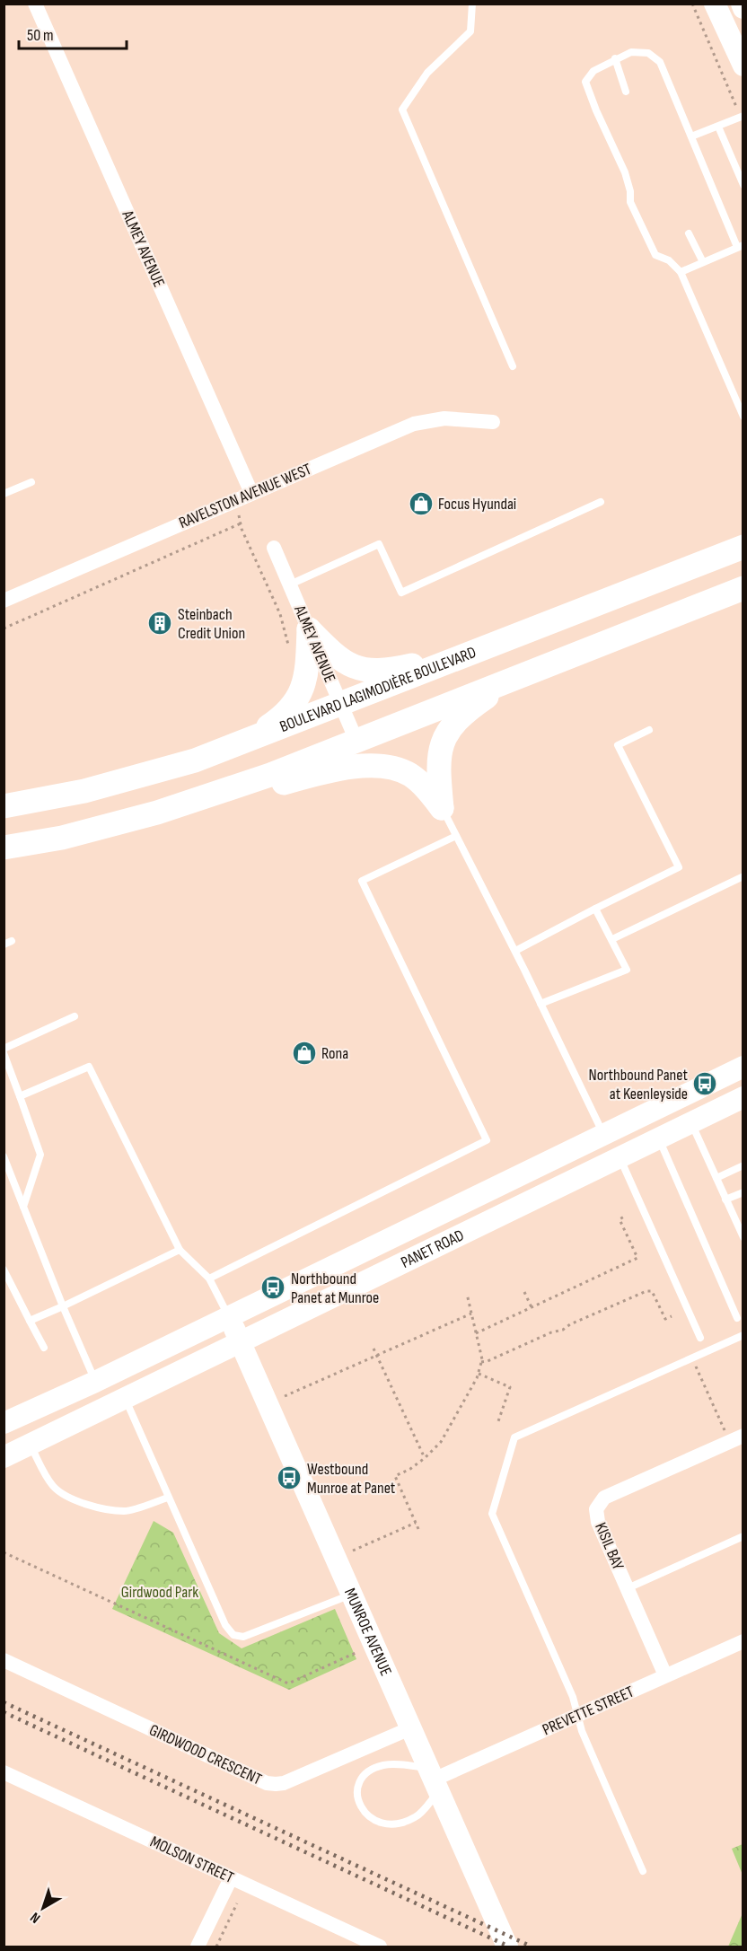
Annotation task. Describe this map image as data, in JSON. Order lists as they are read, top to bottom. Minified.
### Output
{"streets":{"main road":["BOULEVARD LAGIMODIÈRE BOULEVARD"],"street":["ALMEY AVENUE","RAVELSTON AVENUE WEST","PANET ROAD","KISIL BAY","MUNROE AVENUE","PREVETTE STREET","GIRDWOOD CRESCENT","MOLSON STREET"]},"crossings":[["ALMEY AVENUE","RAVELSTON AVENUE WEST"],["ALMEY AVENUE","BOULEVARD LAGIMODIÈRE BOULEVARD"],["PANET ROAD","MUNROE AVENUE"],["KISIL BAY","PREVETTE STREET"],["MUNROE AVENUE","PREVETTE STREET"],["MUNROE AVENUE","GIRDWOOD CRESCENT"]],"parks":["Girdwood Park"],"places":{"shop":["Focus Hyundai","Rona"],"building":["Steinbach Credit Union"],"bus stop":["Northbound Panet at Keenleyside","Northbound Panet at Munroe","Westbound Munroe at Panet"]},"scale_bar":"50 m","north":"bottom left"}
